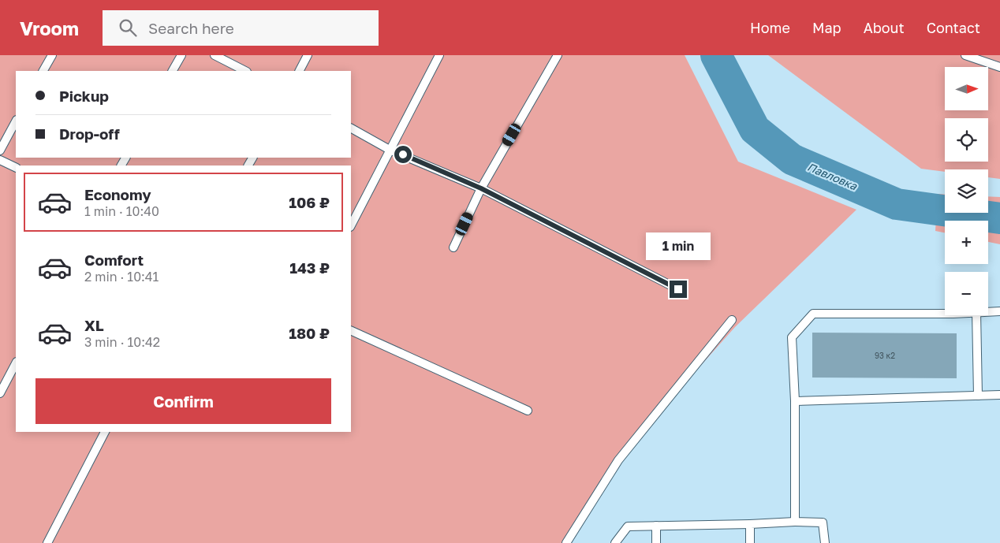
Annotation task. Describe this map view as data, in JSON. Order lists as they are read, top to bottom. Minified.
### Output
{"water":["Павловка"],"house_numbers":["93 к2"],"north":"right","page":{"header":"Vroom","search":"Search here","nav":["Home","Map","About","Contact"],"map_buttons":["+","−"],"banner":["Pickup","Drop-off"],"list":[{"name":"Economy","note":"1 min · 10:40","value":"106 ₽"},{"name":"Comfort","note":"2 min · 10:41","value":"143 ₽"},{"name":"XL","note":"3 min · 10:42","value":"180 ₽"}],"bubble":"1 min","buttons":"Confirm"}}
